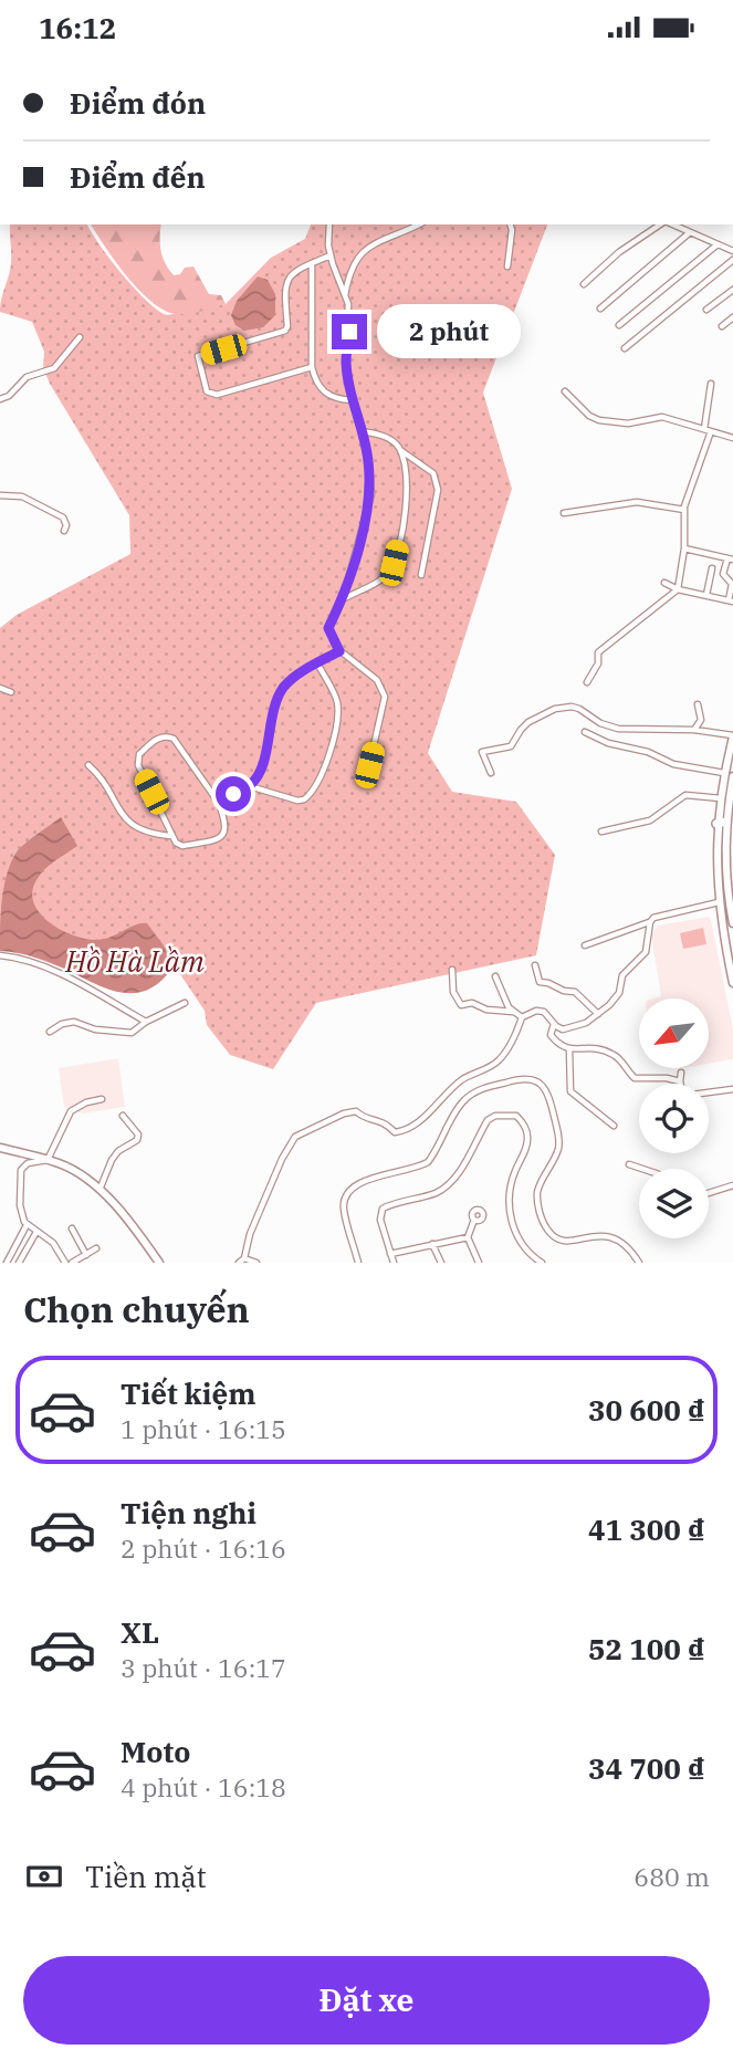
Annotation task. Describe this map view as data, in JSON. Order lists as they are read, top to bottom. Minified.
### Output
{"water":["Hồ Hà Lầm"],"north":"bottom left","page":{"status":"16:12","banner":["Điểm đón","Điểm đến"],"bubble":"2 phút","heading":"Chọn chuyến","list":[{"name":"Tiết kiệm","note":"1 phút · 16:15","value":"30 600 ₫"},{"name":"Tiện nghi","note":"2 phút · 16:16","value":"41 300 ₫"},{"name":"XL","note":"3 phút · 16:17","value":"52 100 ₫"},{"name":"Moto","note":"4 phút · 16:18","value":"34 700 ₫"}],"pay":["Tiền mặt","680 m"],"buttons":"Đặt xe"}}
